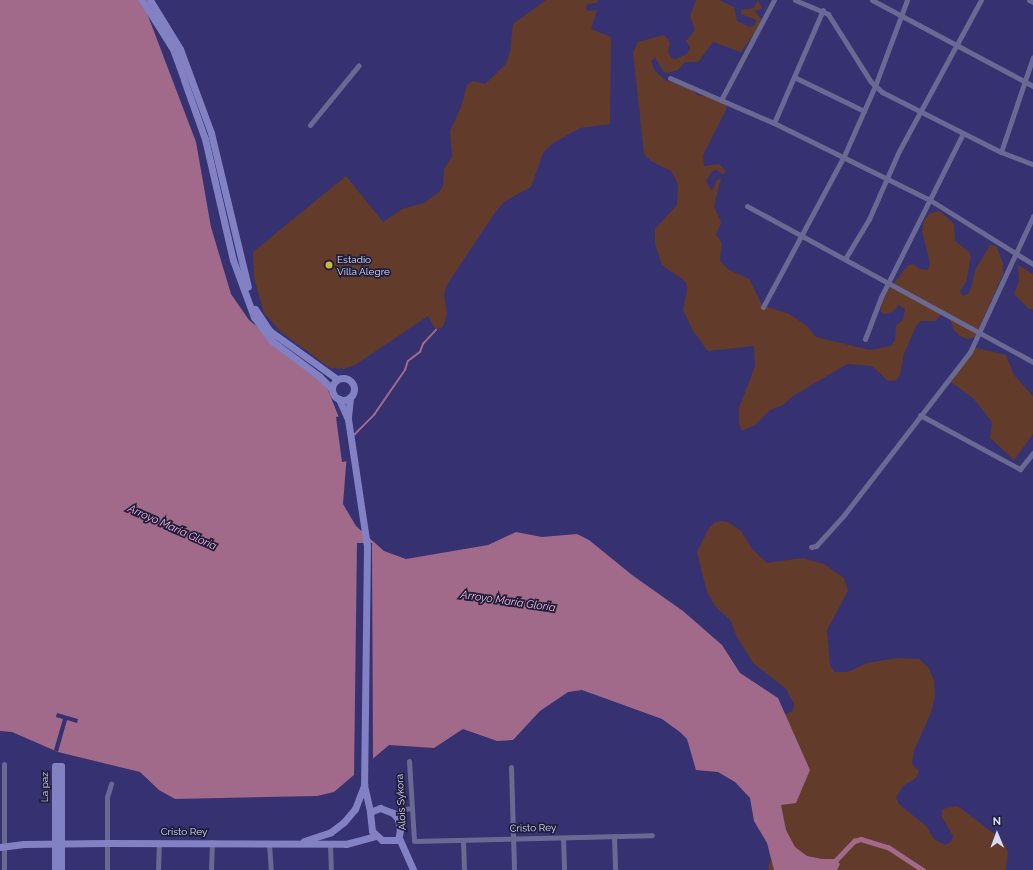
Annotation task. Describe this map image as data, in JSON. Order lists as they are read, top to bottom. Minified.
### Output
{"streets":{"street":["La paz","Alois Sykora","Cristo Rey"]},"crossings":[["La paz","Cristo Rey"],["Alois Sykora","Cristo Rey"]],"water":["Arroyo María Gloria"],"places":["Estadio Villa Alegre"],"north":"top"}
